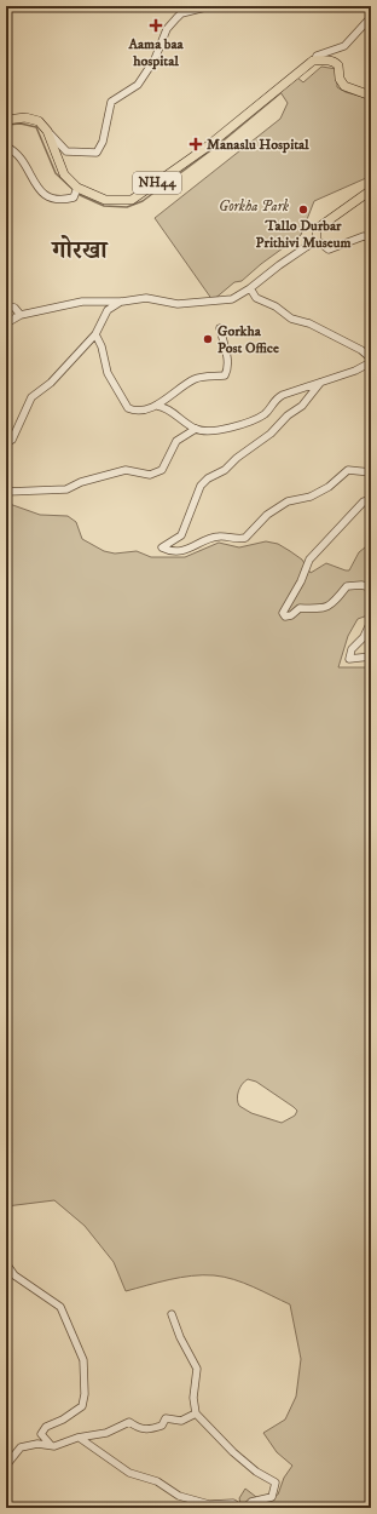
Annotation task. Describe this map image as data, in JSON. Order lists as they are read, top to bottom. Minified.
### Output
{"streets":{"main road":["NH44"]},"districts":["गोरखा"],"parks":["Gorkha Park"],"places":{"health":["Aama baa hospital","Manaslu Hospital"],"other":["Tallo Durbar Prithivi Museum","Gorkha Post Office"]}}
